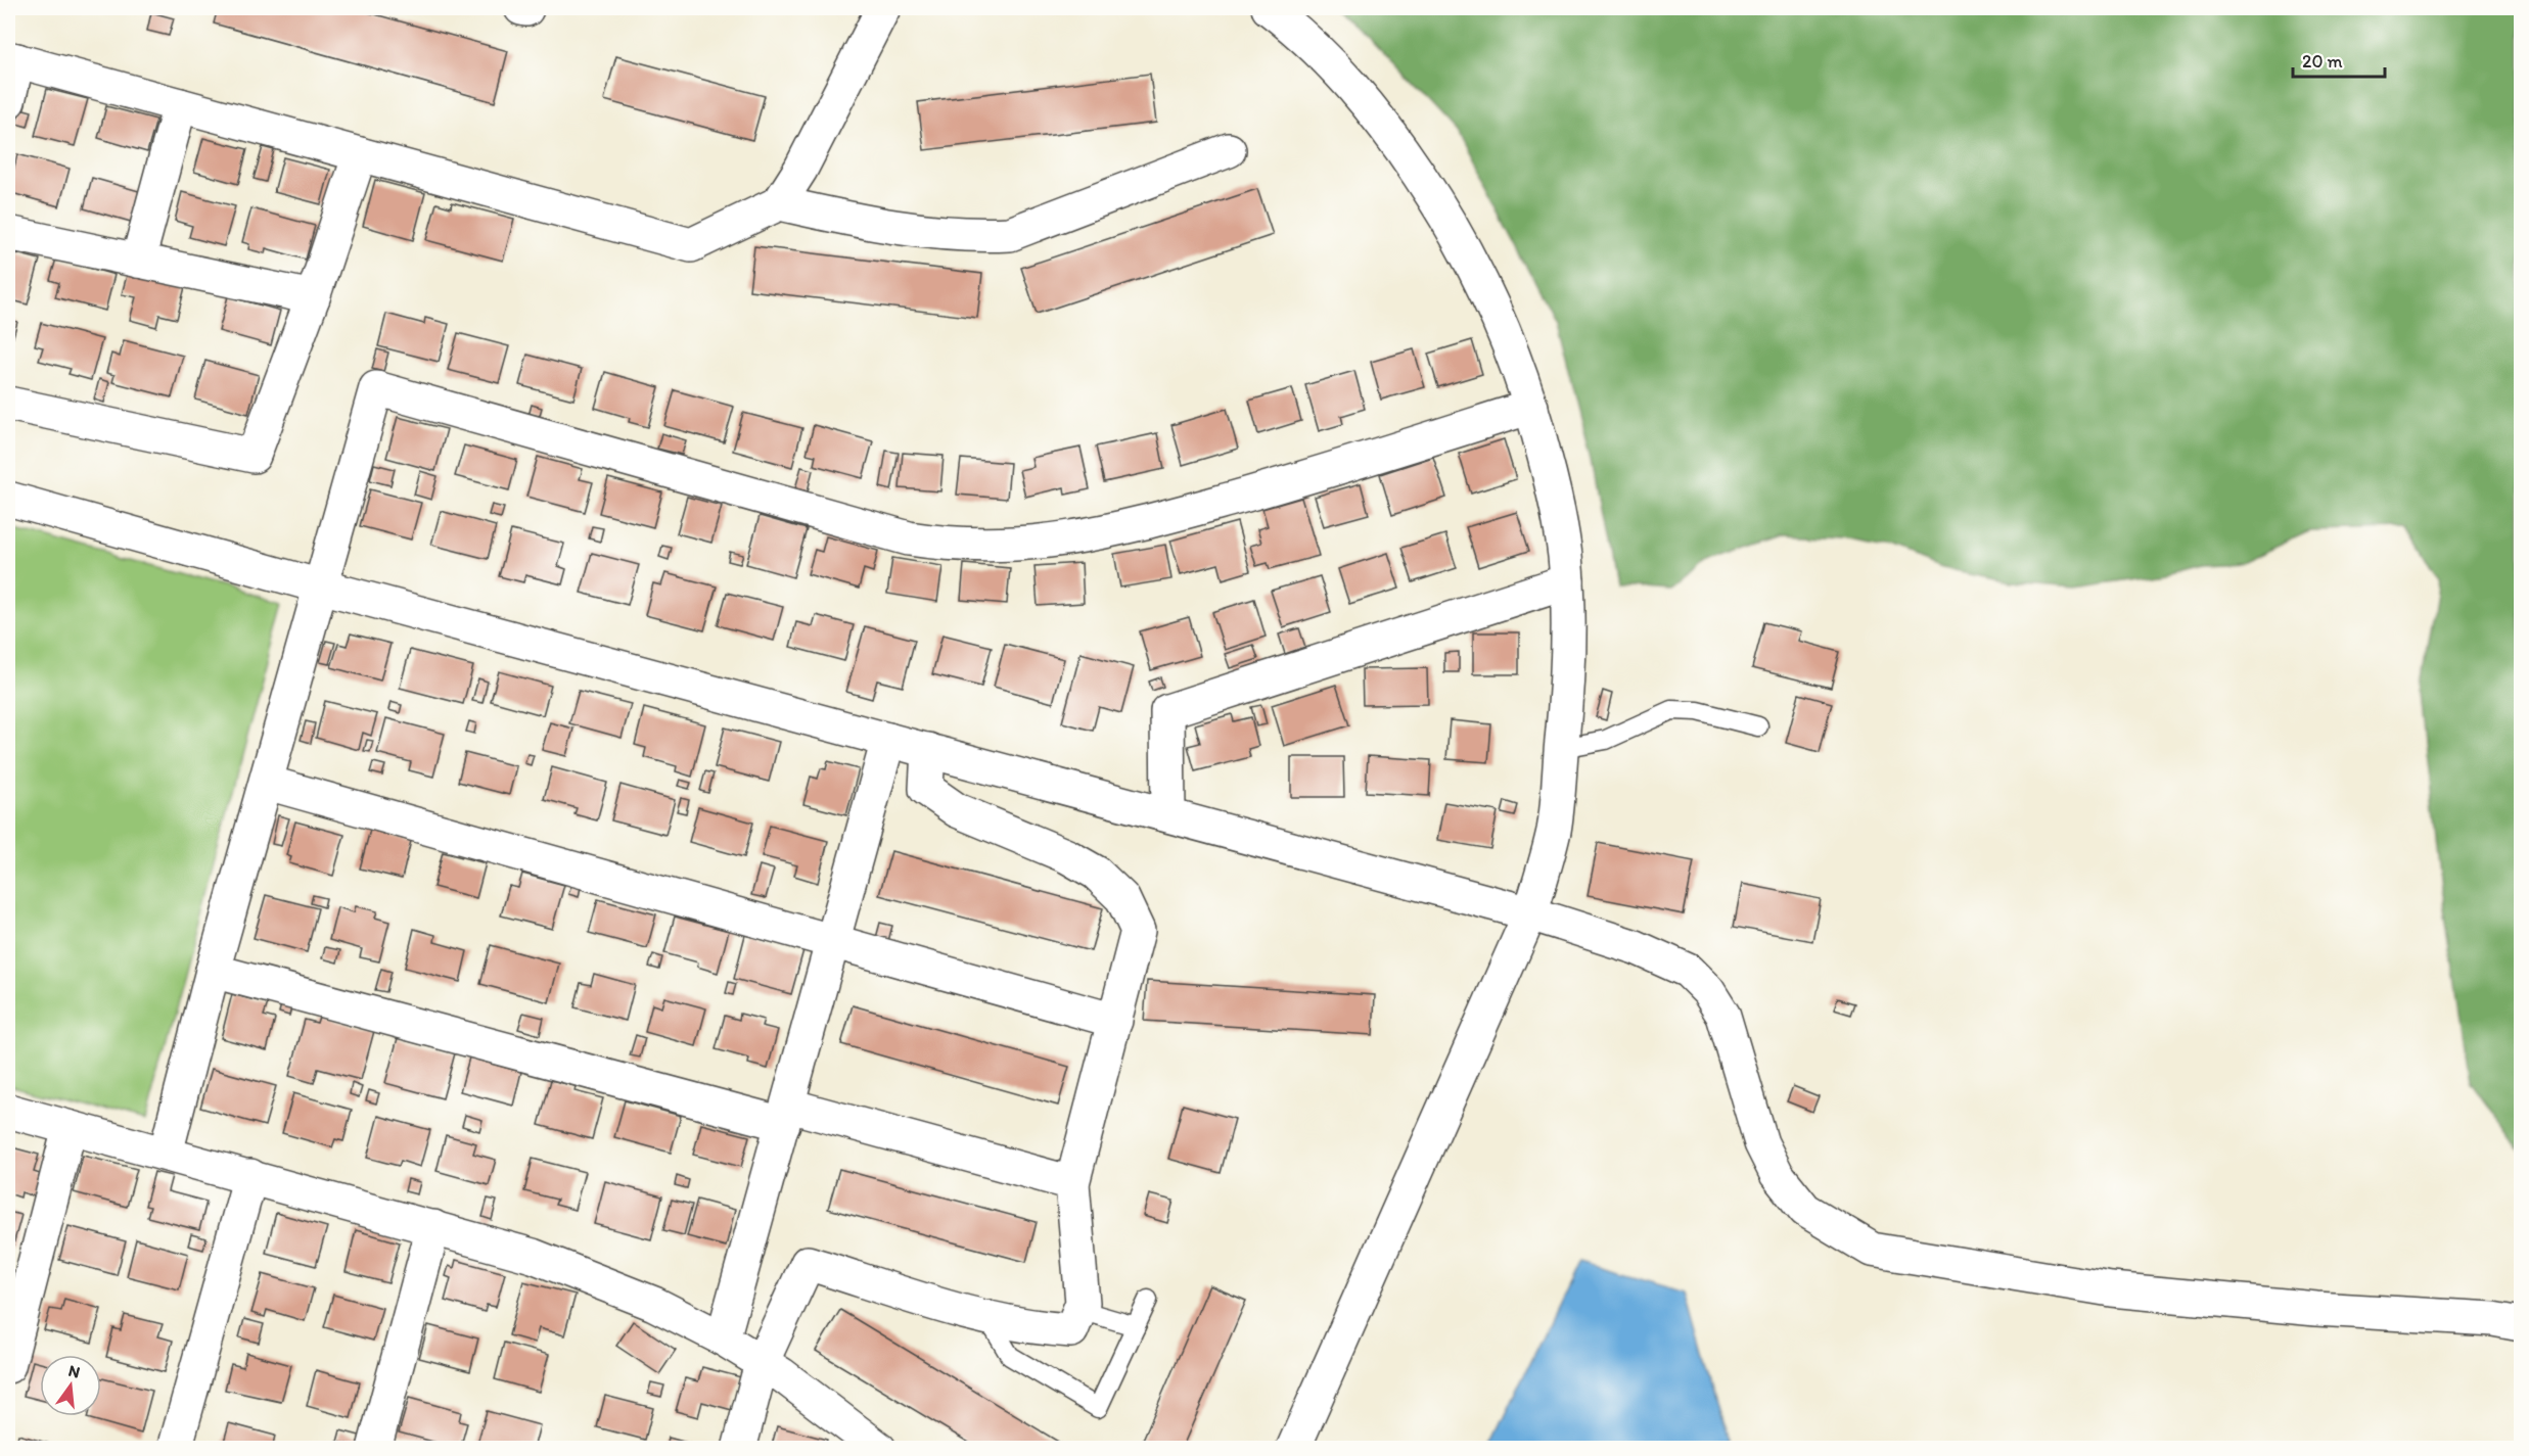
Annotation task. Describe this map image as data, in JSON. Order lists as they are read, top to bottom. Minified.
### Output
{"scale_bar":"20 m","north":"top"}
